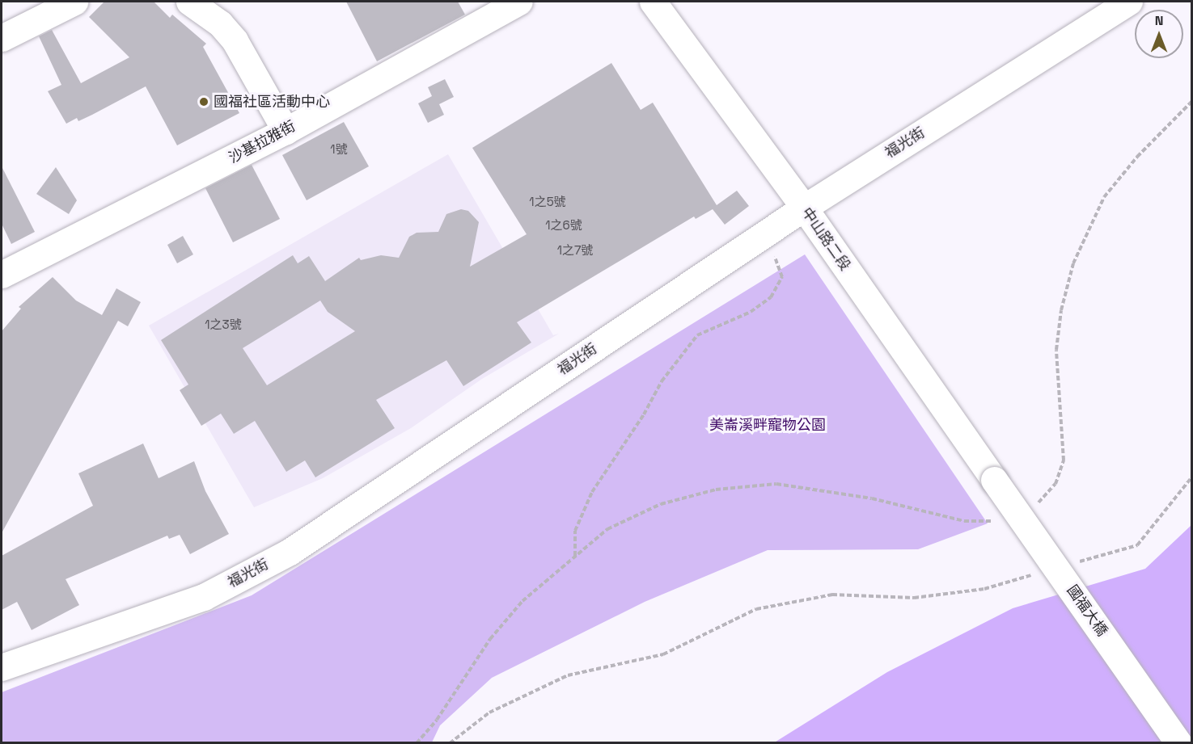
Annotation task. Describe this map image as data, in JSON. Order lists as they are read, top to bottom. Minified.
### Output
{"streets":{"street":["沙基拉雅街","福光街","中山路二段","國福大橋"]},"crossings":[["福光街","中山路二段"],["中山路二段","國福大橋"]],"parks":["美崙溪畔寵物公園"],"places":["國福社區活動中心"],"house_numbers":["1號","1之5號","1之6號","1之7號","1之3號"],"north":"top"}
